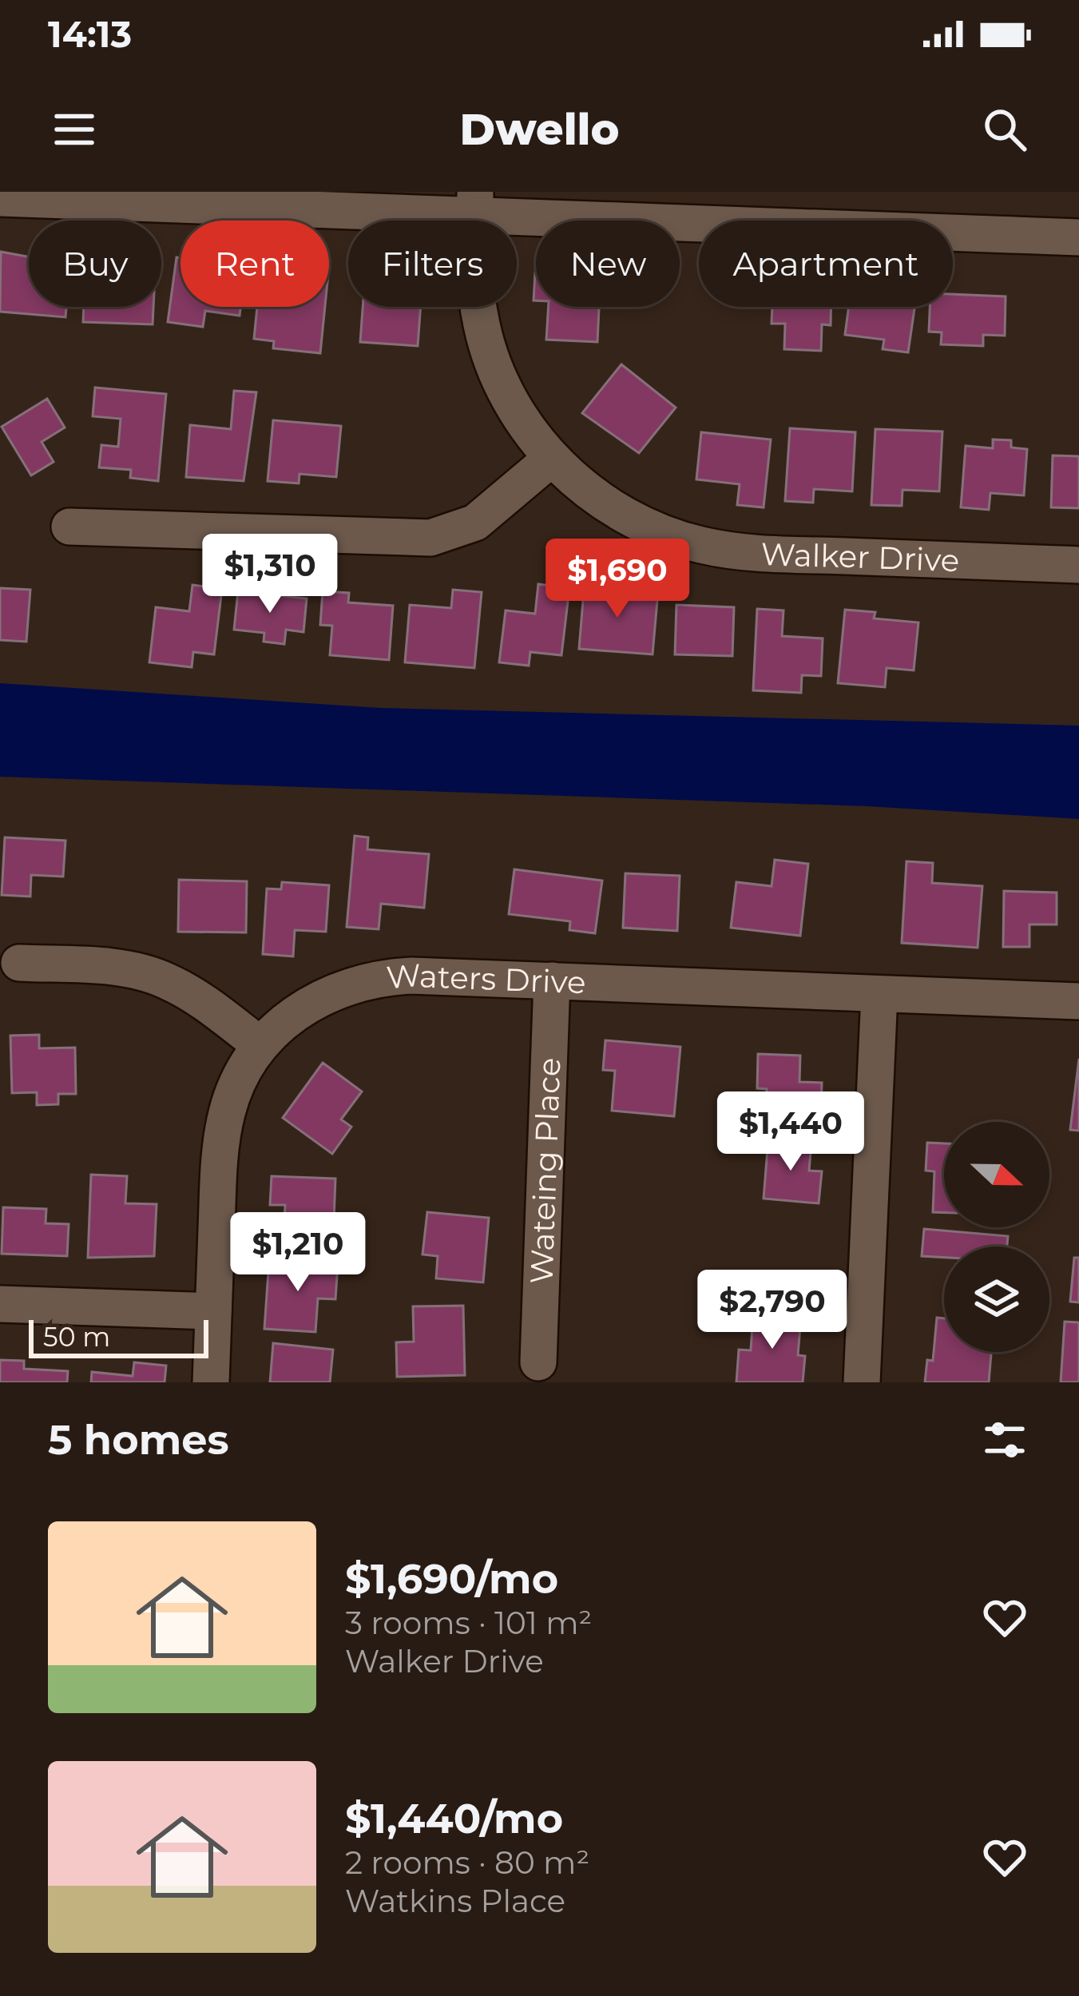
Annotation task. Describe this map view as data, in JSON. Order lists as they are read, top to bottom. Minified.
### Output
{"streets":{"street":["Walker Drive","Waters Drive","Wateing Place"]},"crossings":[["Waters Drive","Wateing Place"]],"scale_bar":"50 m","north":"right","page":{"status":"14:13","header":"Dwello","chip":["Buy","Rent","Filters","New","Apartment"],"price":["$1,310","$1,690","$1,440","$1,210","$2,790"],"scale":"50 m","heading":"5 homes","list":[{"name":"$1,690/mo","note":"3 rooms · 101 m² · Walker Drive"},{"name":"$1,440/mo","note":"2 rooms · 80 m² · Watkins Place"}]}}
